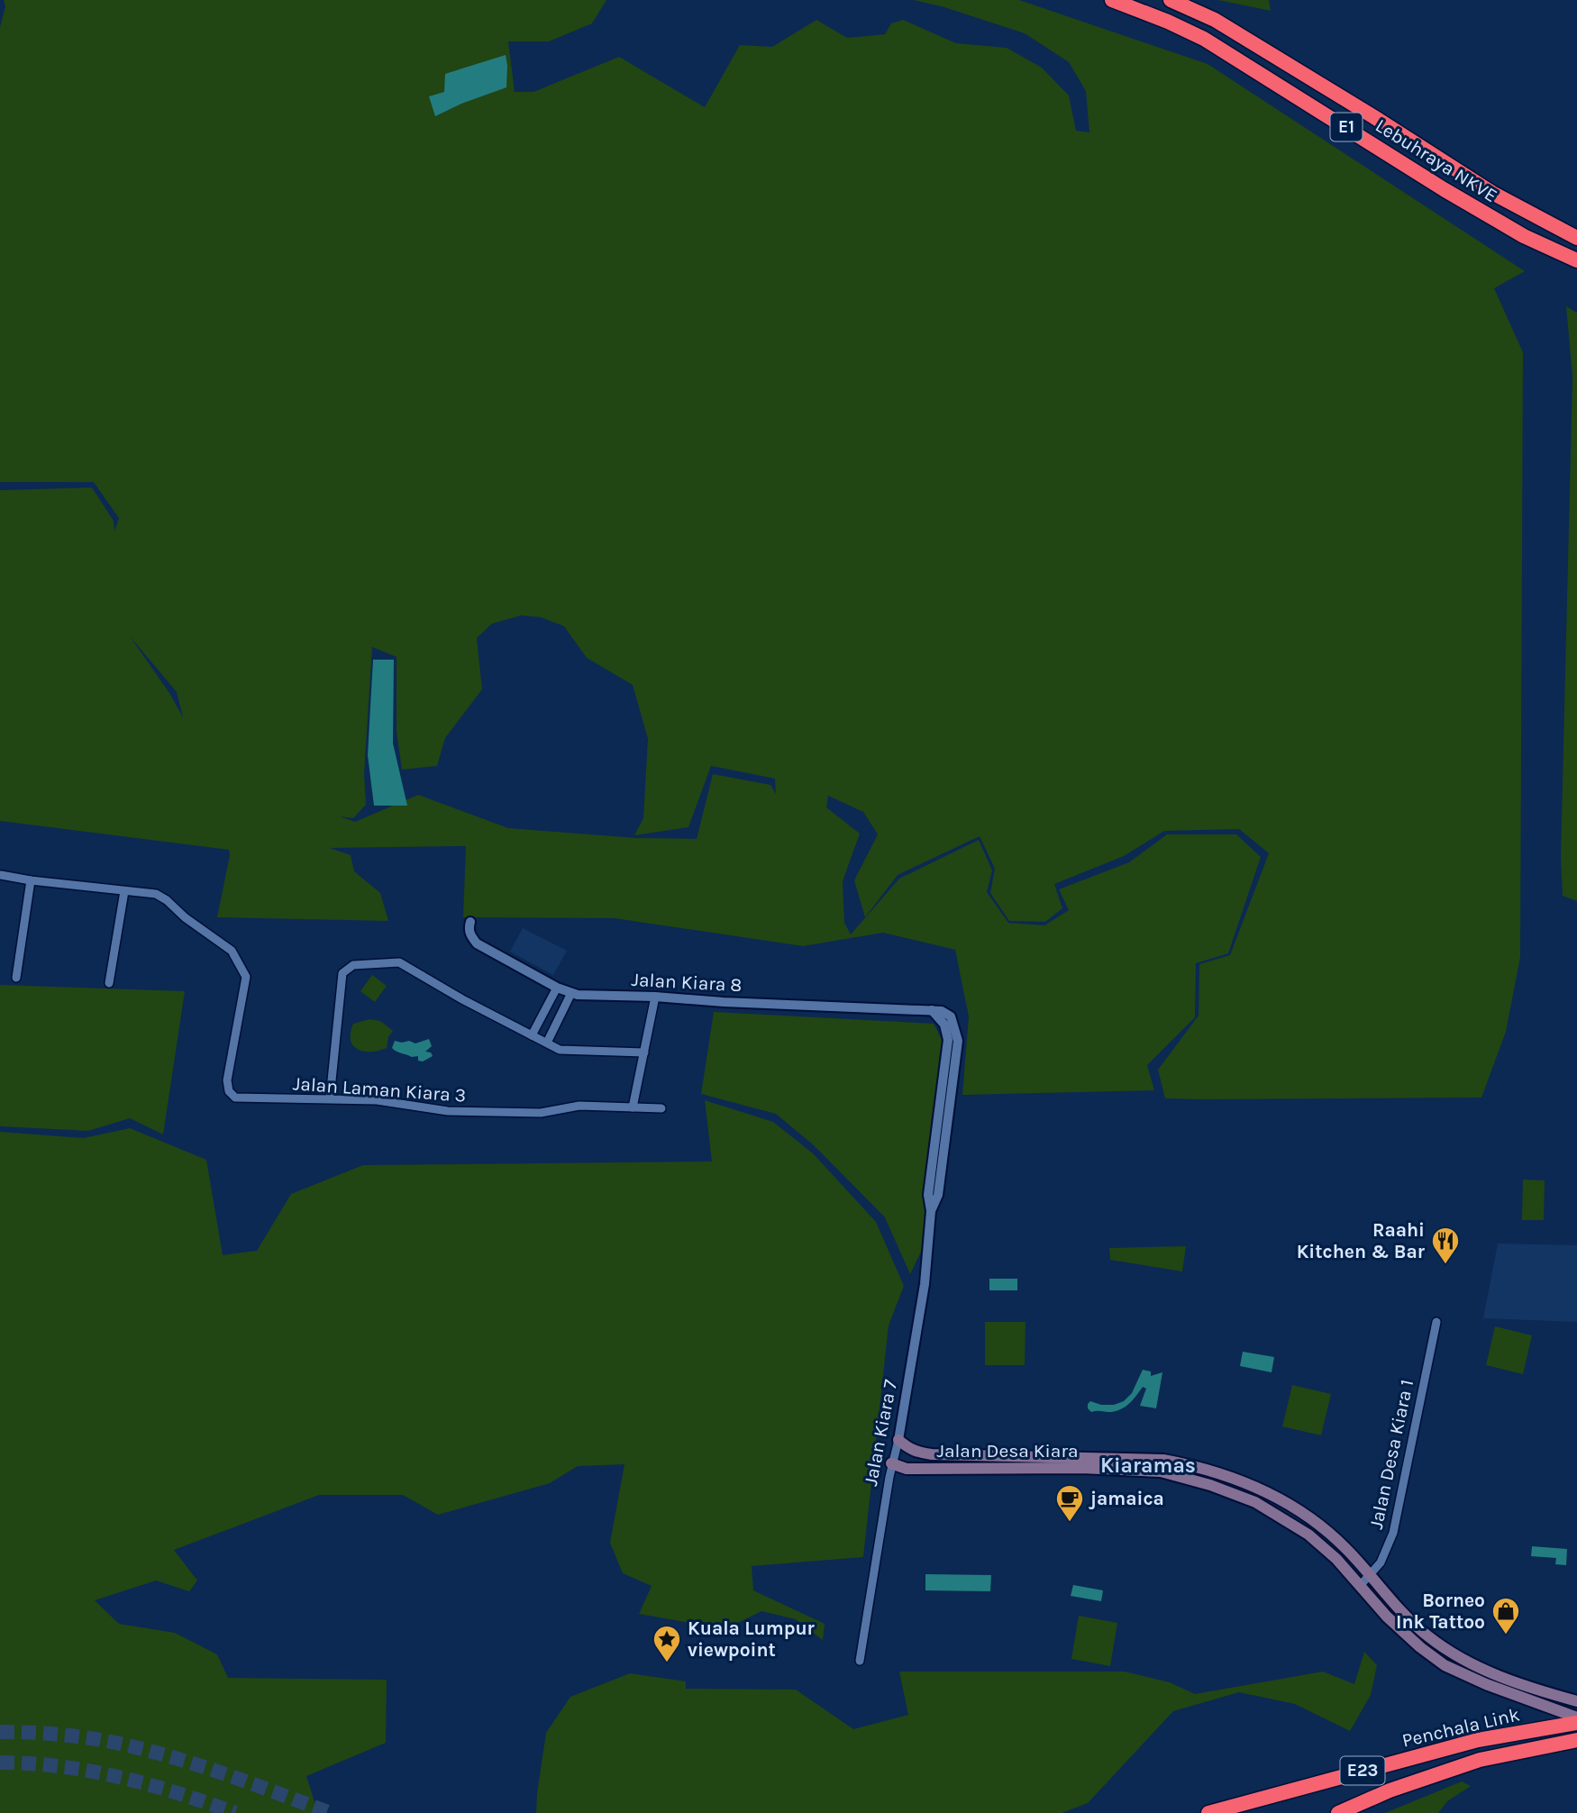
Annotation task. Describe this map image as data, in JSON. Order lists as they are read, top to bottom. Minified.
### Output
{"streets":{"highway":["E1","Lebuhraya NKVE","Penchala Link","E23"],"main road":["Jalan Desa Kiara"],"street":["Jalan Kiara 8","Jalan Laman Kiara 3","Jalan Kiara 7","Jalan Desa Kiara 1"]},"crossings":[["Jalan Kiara 8","Jalan Kiara 7"],["Jalan Kiara 7","Jalan Desa Kiara"],["Jalan Desa Kiara","Jalan Desa Kiara 1"]],"districts":["Kiaramas"],"places":{"restaurant":["Raahi Kitchen & Bar"],"cafe":["jamaica"],"shop":["Borneo Ink Tattoo"],"place":["Kuala Lumpur viewpoint"]}}
